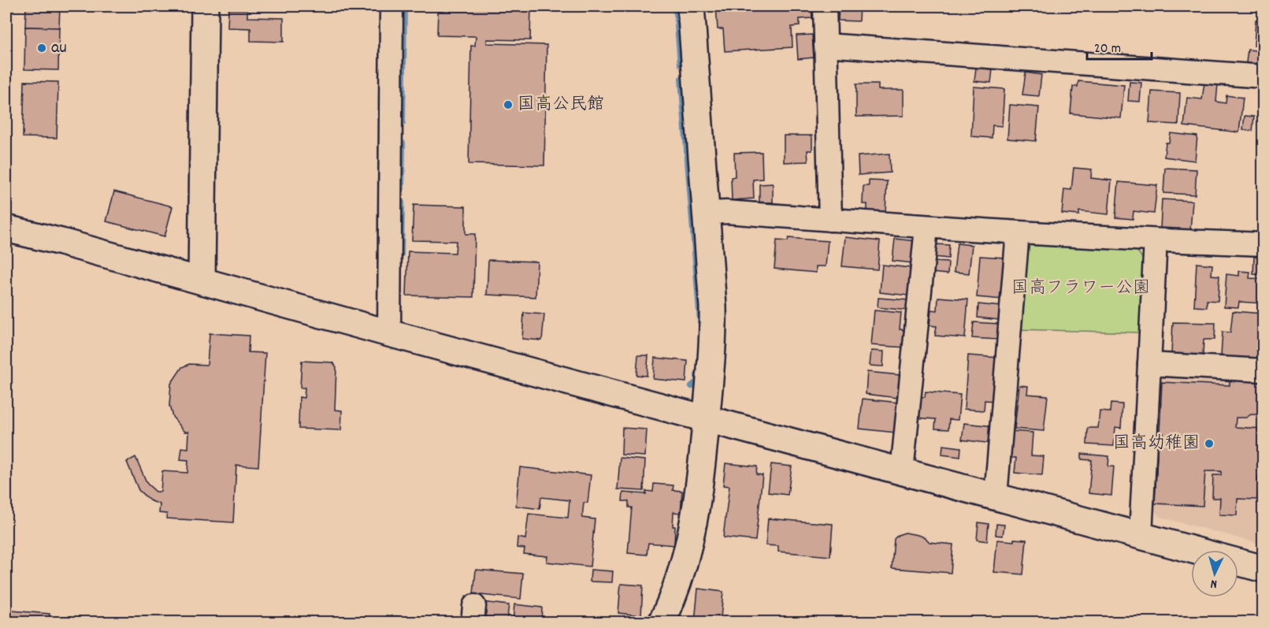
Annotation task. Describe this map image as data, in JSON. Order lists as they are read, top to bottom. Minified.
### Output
{"parks":["国高フラワー公園"],"places":["au","国高公民館","国高幼稚園"],"scale_bar":"20 m","north":"bottom"}
